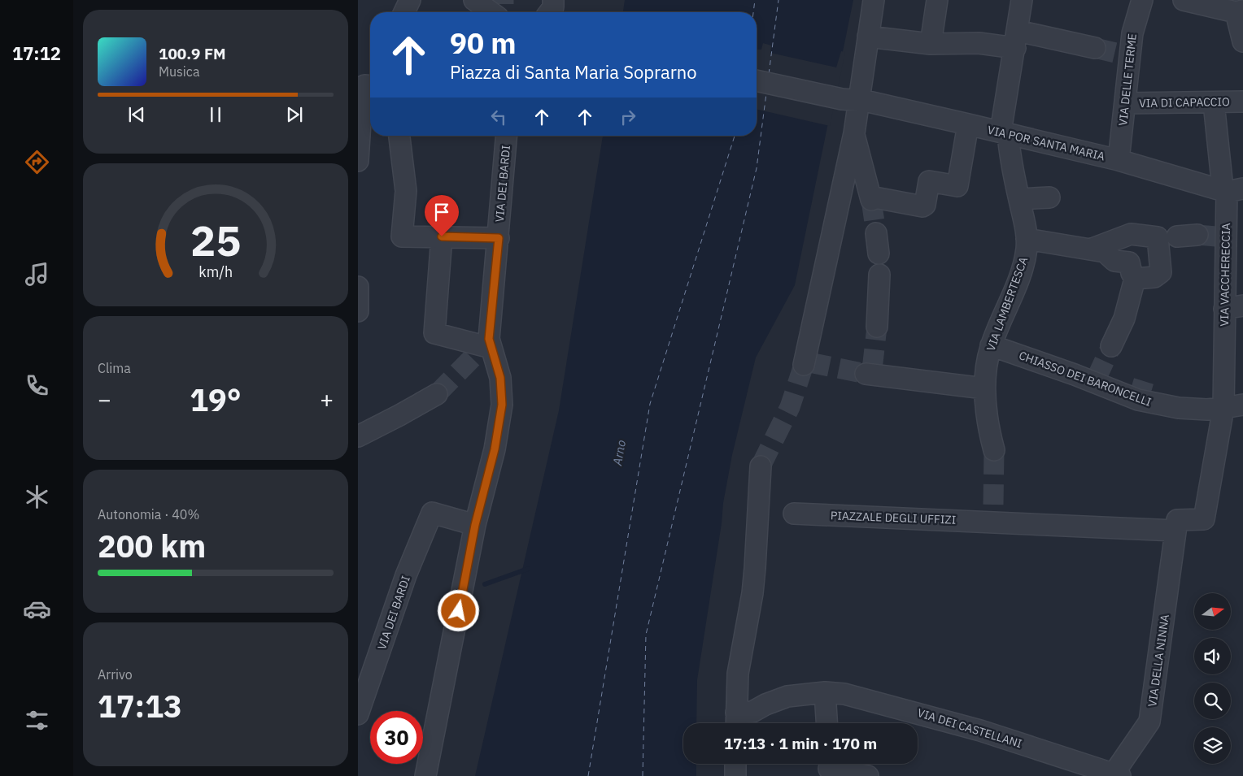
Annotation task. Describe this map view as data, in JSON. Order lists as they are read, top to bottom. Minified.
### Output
{"streets":{"street":["VIA DELLE TERME","VIA DI CAPACCIO","VIA POR SANTA MARIA","VIA DEI BARDI","VIA VACCHERECCIA","VIA LAMBERTESCA","CHIASSO DEI BARONCELLI","PIAZZALE DEGLI UFFIZI","VIA DELLA NINNA","VIA DEI CASTELLANI"]},"crossings":[["VIA DELLE TERME","VIA DI CAPACCIO"],["VIA DELLE TERME","VIA POR SANTA MARIA"],["VIA DI CAPACCIO","VIA VACCHERECCIA"],["VIA POR SANTA MARIA","VIA VACCHERECCIA"],["VIA POR SANTA MARIA","VIA LAMBERTESCA"],["VIA VACCHERECCIA","CHIASSO DEI BARONCELLI"],["VIA VACCHERECCIA","PIAZZALE DEGLI UFFIZI"],["VIA VACCHERECCIA","VIA DELLA NINNA"],["VIA LAMBERTESCA","CHIASSO DEI BARONCELLI"],["PIAZZALE DEGLI UFFIZI","VIA DELLA NINNA"],["VIA DELLA NINNA","VIA DEI CASTELLANI"]],"water":["Arno"],"north":"right","page":{"tabs":"17:12","turn":["90 m","Piazza di Santa Maria Soprarno"],"song":["100.9 FM","Musica"],"tile":["Clima",["Autonomia · 40%","200 km"],["Arrivo","17:13"]],"heat":["−","19°","+"],"limit":"30","trip":"17:13 · 1 min · 170 m","gauge":["25","km/h"]}}
